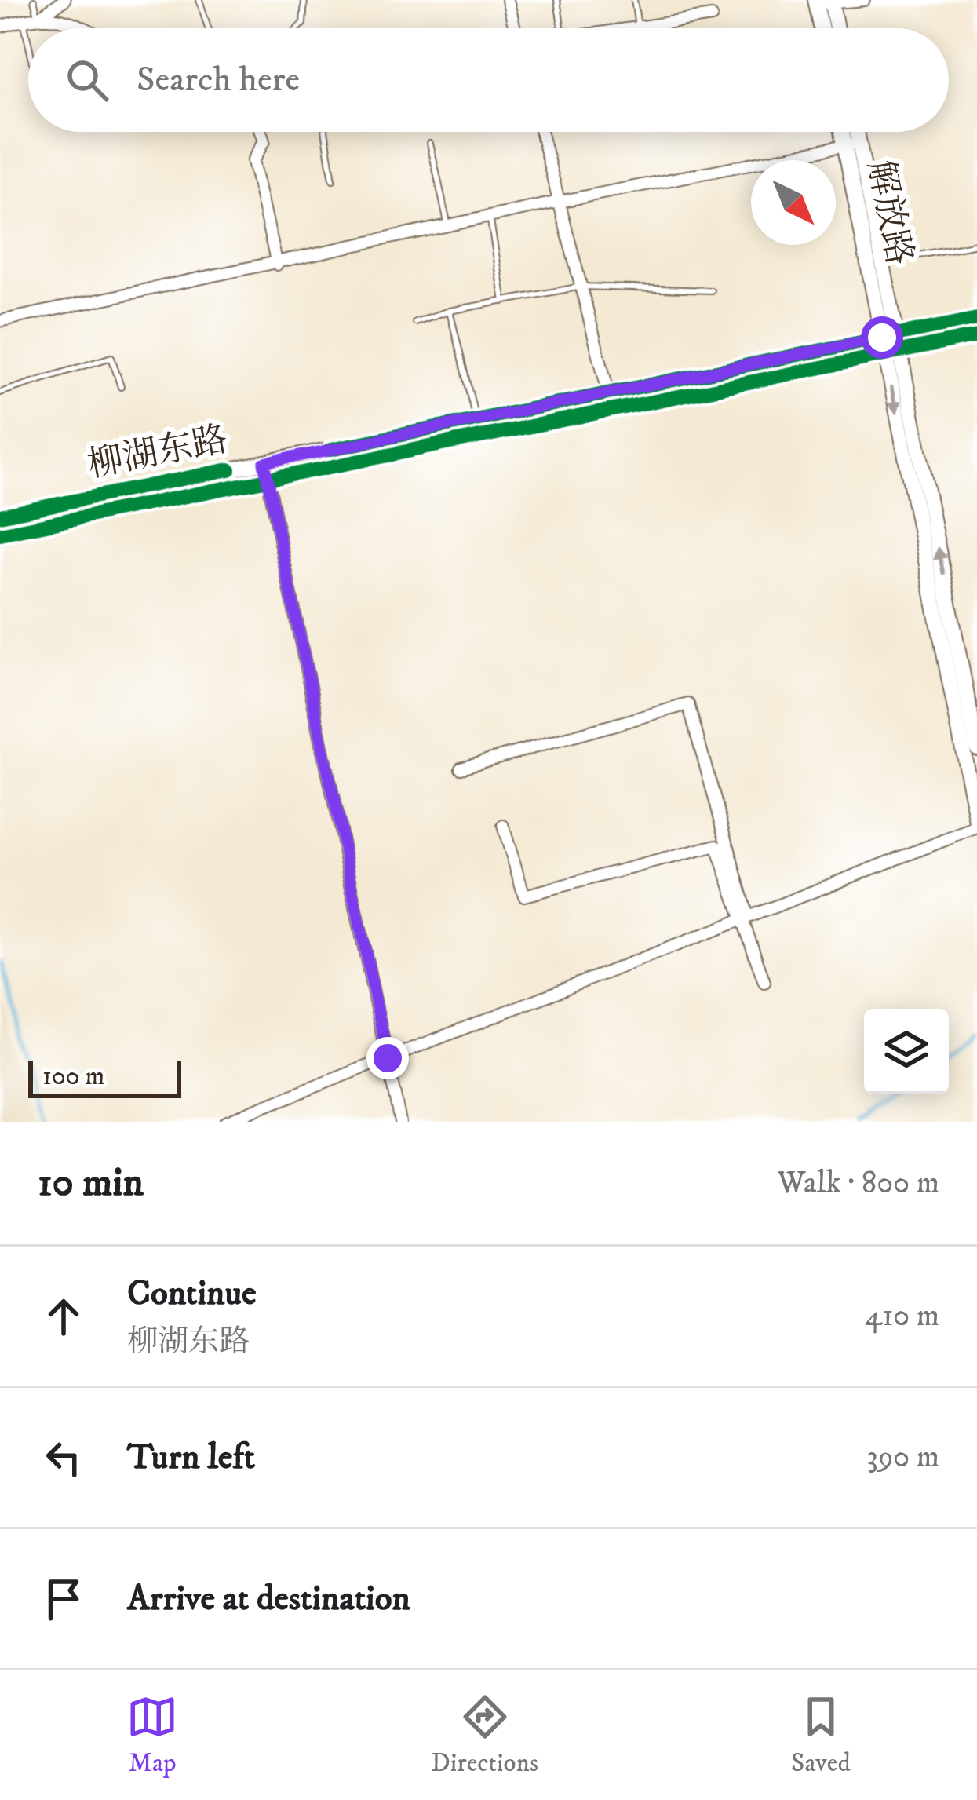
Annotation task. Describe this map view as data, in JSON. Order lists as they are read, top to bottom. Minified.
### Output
{"streets":{"main road":["解放路","柳湖东路"]},"crossings":[["解放路","柳湖东路"]],"scale_bar":"100 m","north":"bottom right","page":{"search":"Search here","scale":"100 m","heading":["10 min","Walk · 800 m"],"list":[["Continue","柳湖东路","410 m"],["Turn left","390 m"],"Arrive at destination"],"nav":["Map","Directions","Saved"]}}
